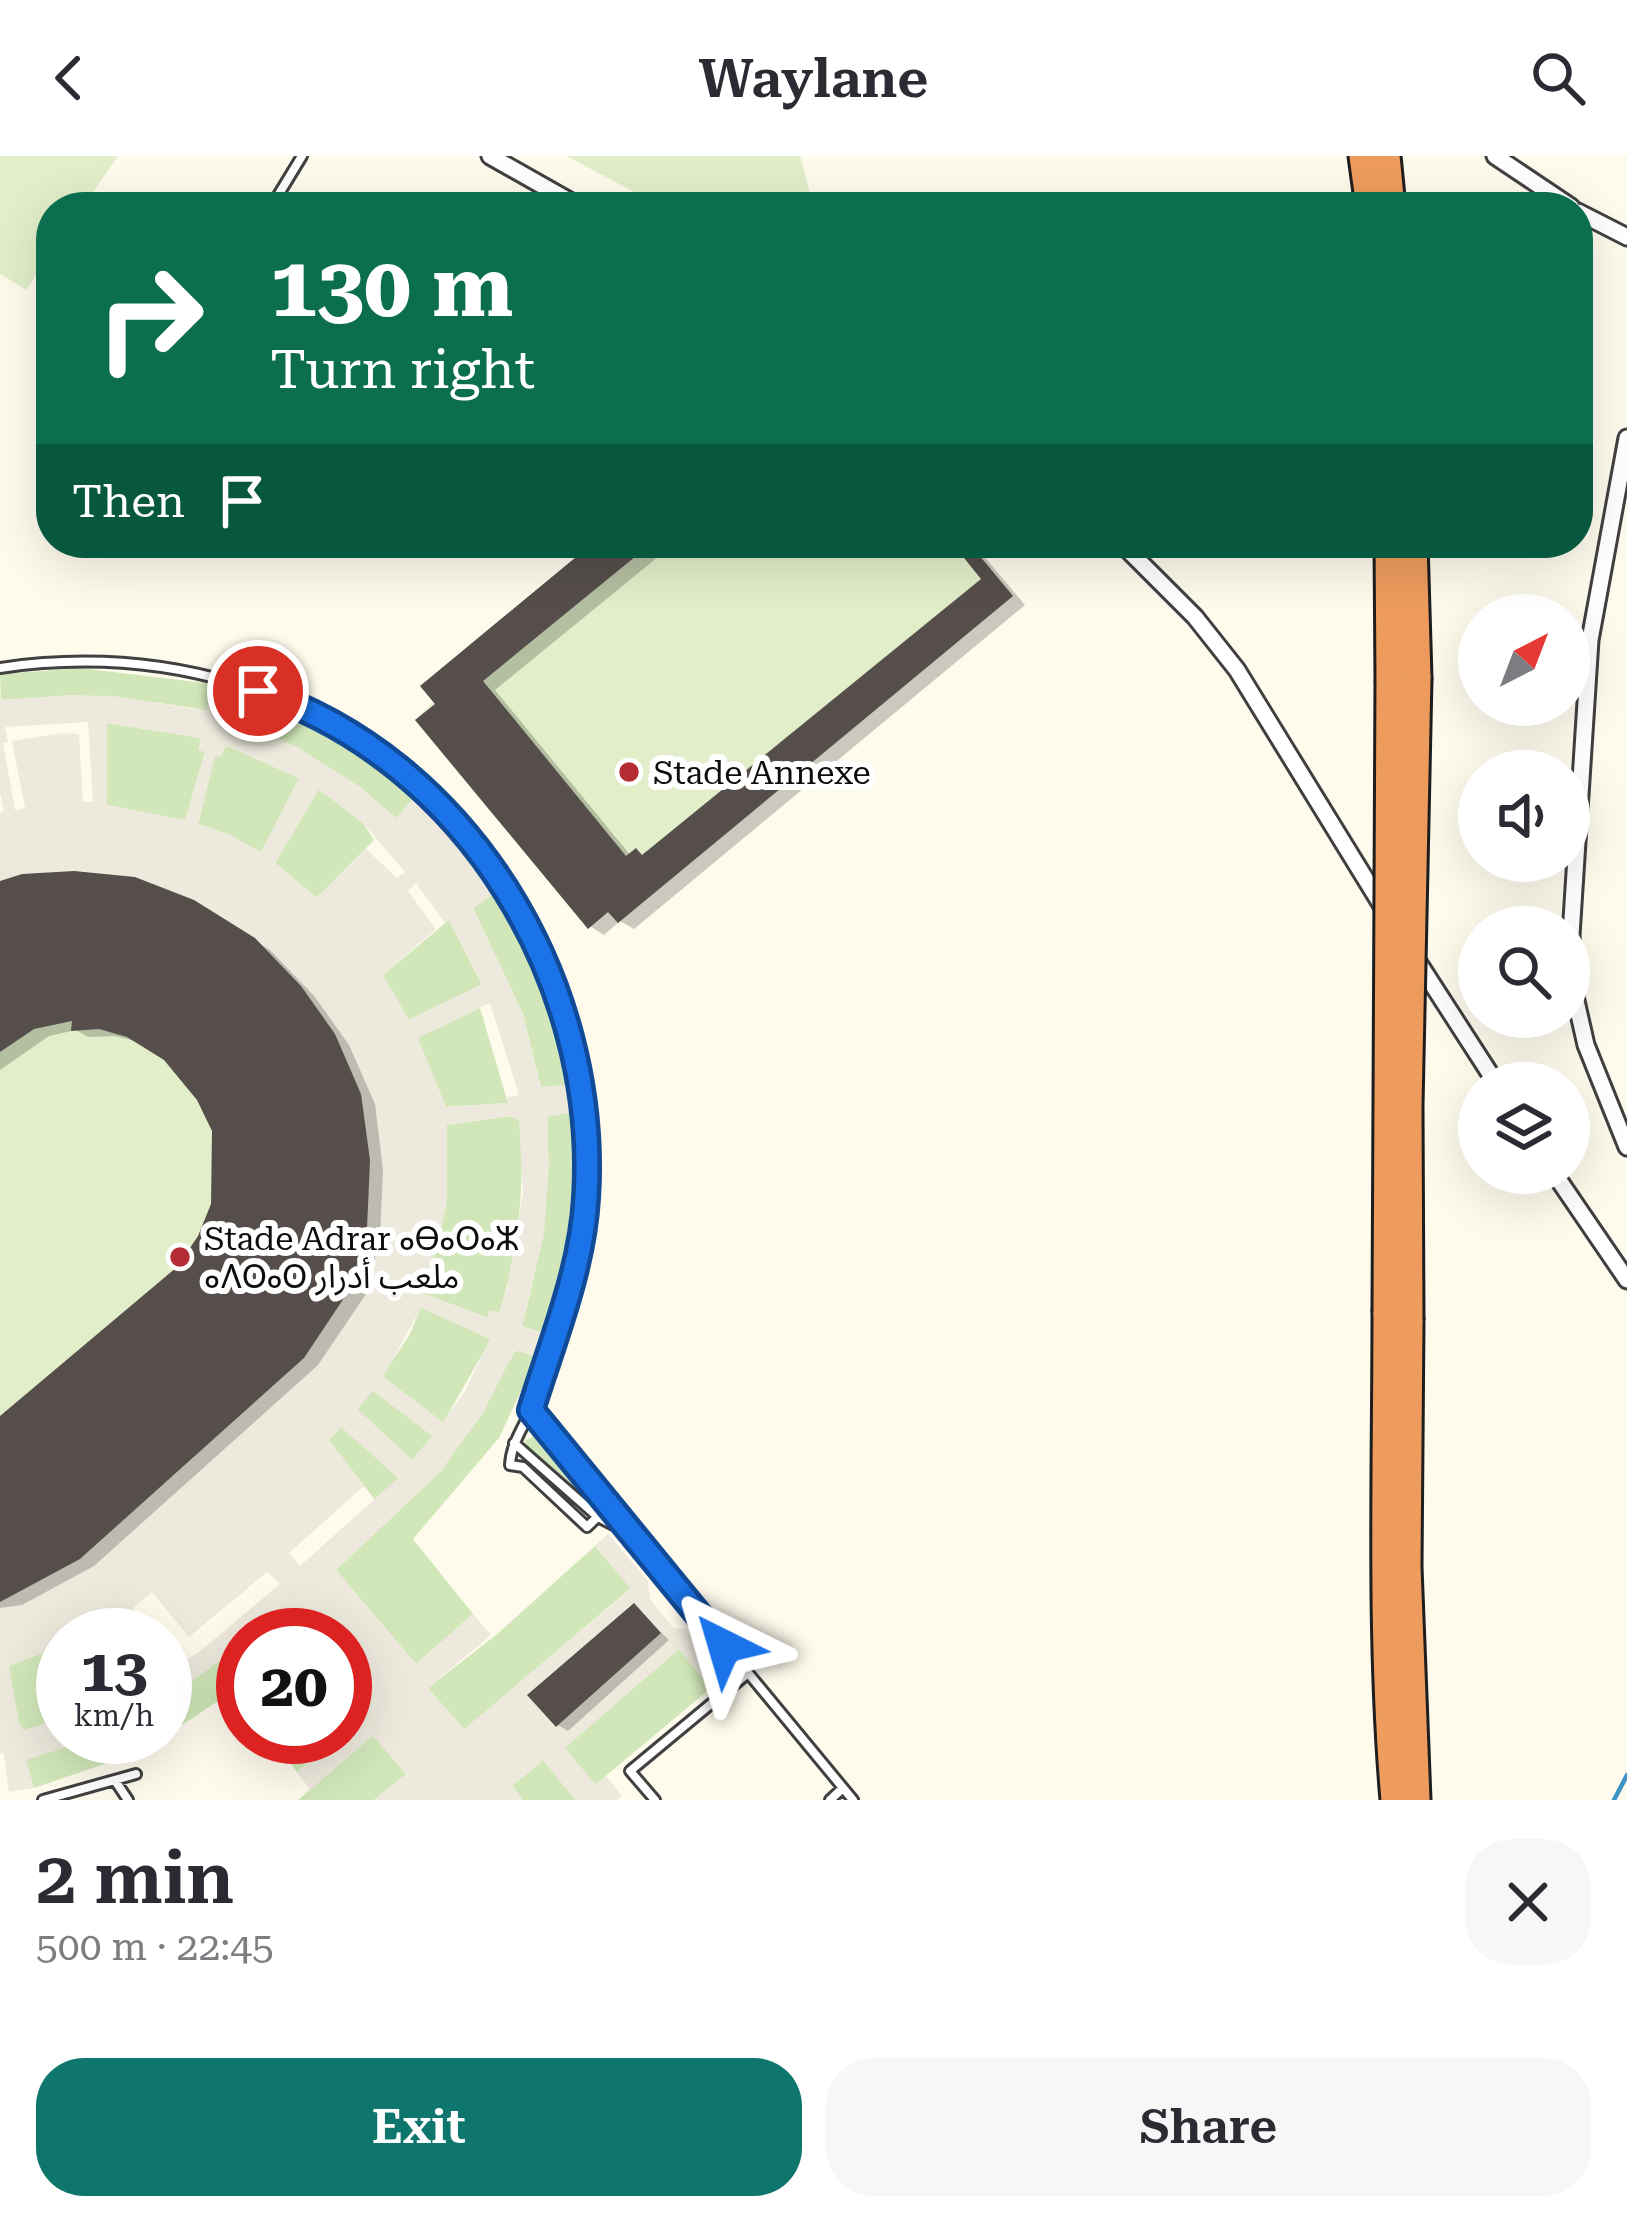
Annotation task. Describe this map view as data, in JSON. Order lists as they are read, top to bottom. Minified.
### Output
{"places":["Stade Annexe","Stade Adrar ⴰⴱⴰⵔⴰⵣ ⴰⴷⵔⴰⵔ ملعب أدرار"],"north":"top right","page":{"header":"Waylane","turn":["130 m","Turn right"],"then":"Then","speed":"13 km/h","limit":"20","heading":["2 min","500 m · 22:45"],"buttons":["Exit","Share"]}}
